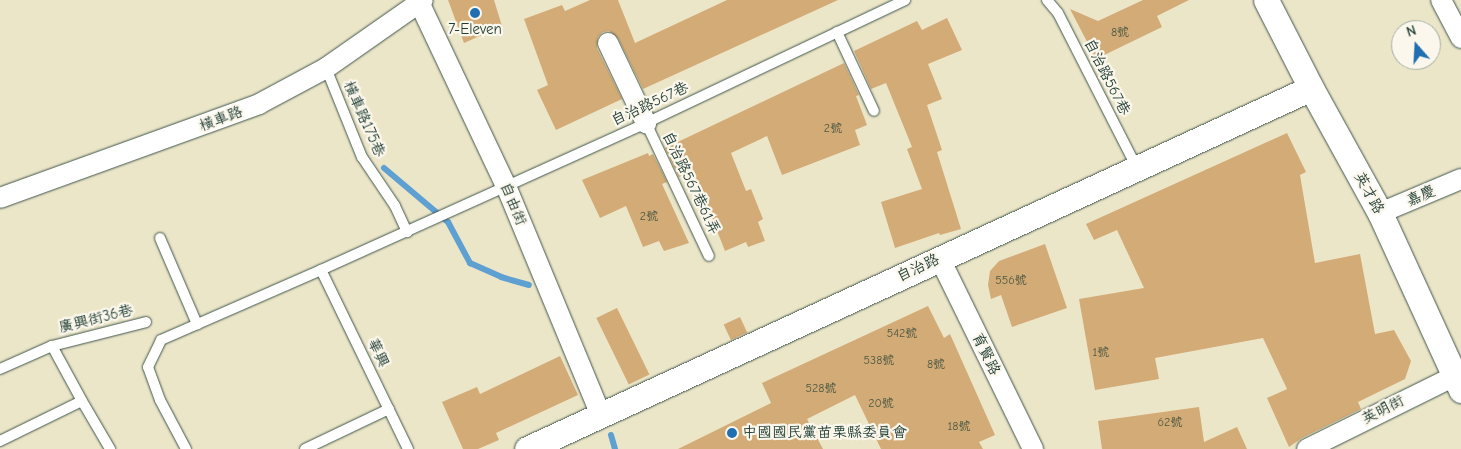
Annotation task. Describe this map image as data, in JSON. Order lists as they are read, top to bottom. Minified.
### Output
{"streets":{"street":["橫車路","英才路","嘉慶","自由街","自治路","育賢路","英明街"],"lane":["自治路567巷","橫車路175巷","自治路567巷61弄","廣興街36巷","華興"]},"crossings":[["自治路567巷","橫車路175巷"],["自治路567巷","自治路567巷61弄"],["自治路567巷","自由街"],["自治路567巷","自治路"],["橫車路","橫車路175巷"],["橫車路","自由街"],["英才路","嘉慶"],["英才路","自治路"],["英才路","英明街"],["自由街","自治路"],["自治路","育賢路"]],"places":["7-Eleven","中國國民黨苗栗縣委員會"],"house_numbers":["8號","2號","2號","556號","542號","1號","538號","8號","528號","20號","62號","18號"],"north":"top"}
